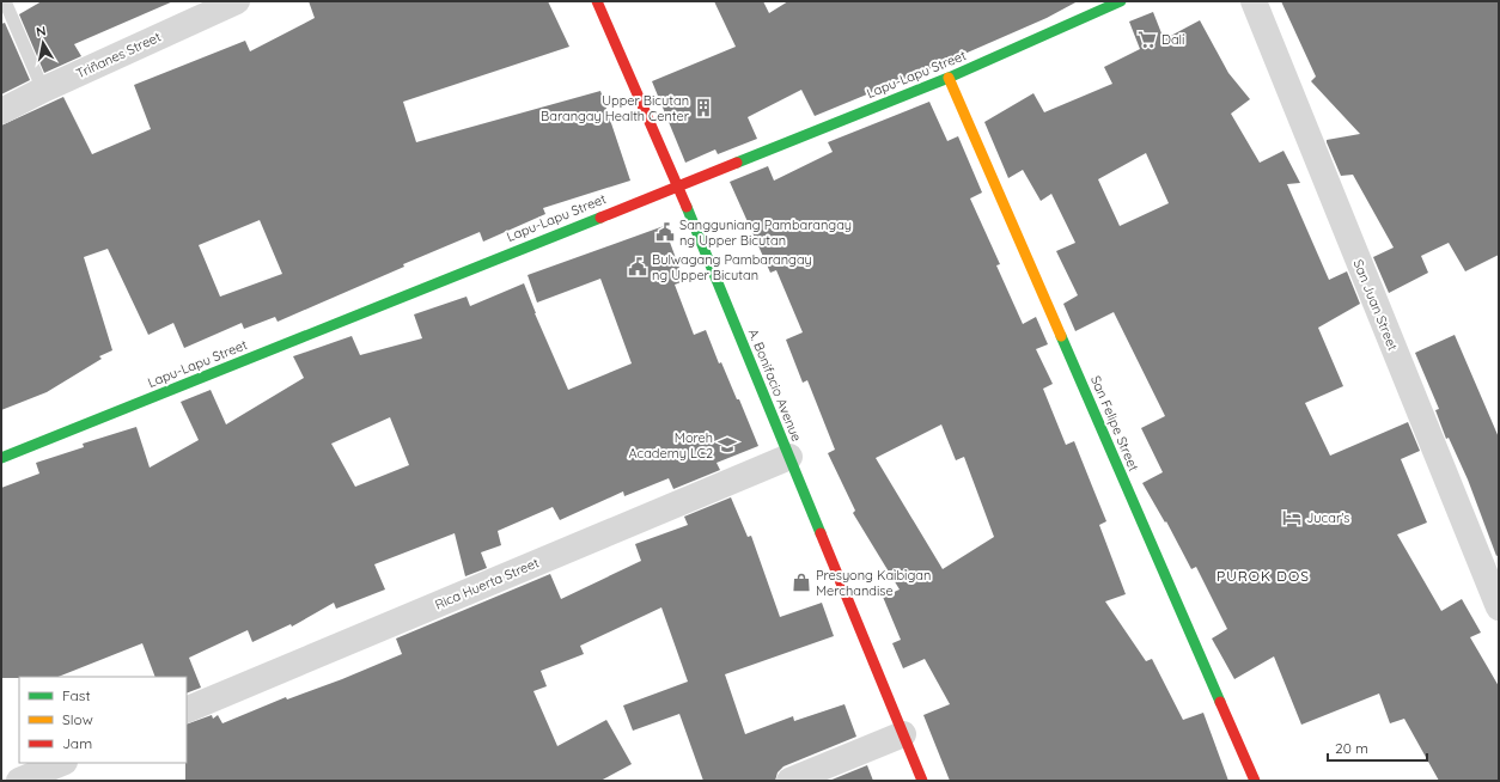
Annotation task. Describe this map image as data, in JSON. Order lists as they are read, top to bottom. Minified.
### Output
{"streets":{"street":["Triñanes Street","Lapu-Lapu Street","San Juan Street","A. Bonifacio Avenue","San Felipe Street","Rica Huerta Street"]},"crossings":[["Lapu-Lapu Street","A. Bonifacio Avenue"],["Lapu-Lapu Street","San Felipe Street"],["A. Bonifacio Avenue","Rica Huerta Street"]],"districts":["PUROK DOS"],"places":{"supermarket":["Dali"],"building":["Upper Bicutan Barangay Health Center"],"public building":["Sangguniang Pambarangay ng Upper Bicutan","Bulwagang Pambarangay ng Upper Bicutan"],"school or university":["Moreh Academy LC2"],"hotel":["Jucar's"],"shop":["Presyong Kaibigan Merchandise"]},"legend":["Fast","Slow","Jam"],"scale_bar":"20 m","north":"top"}
